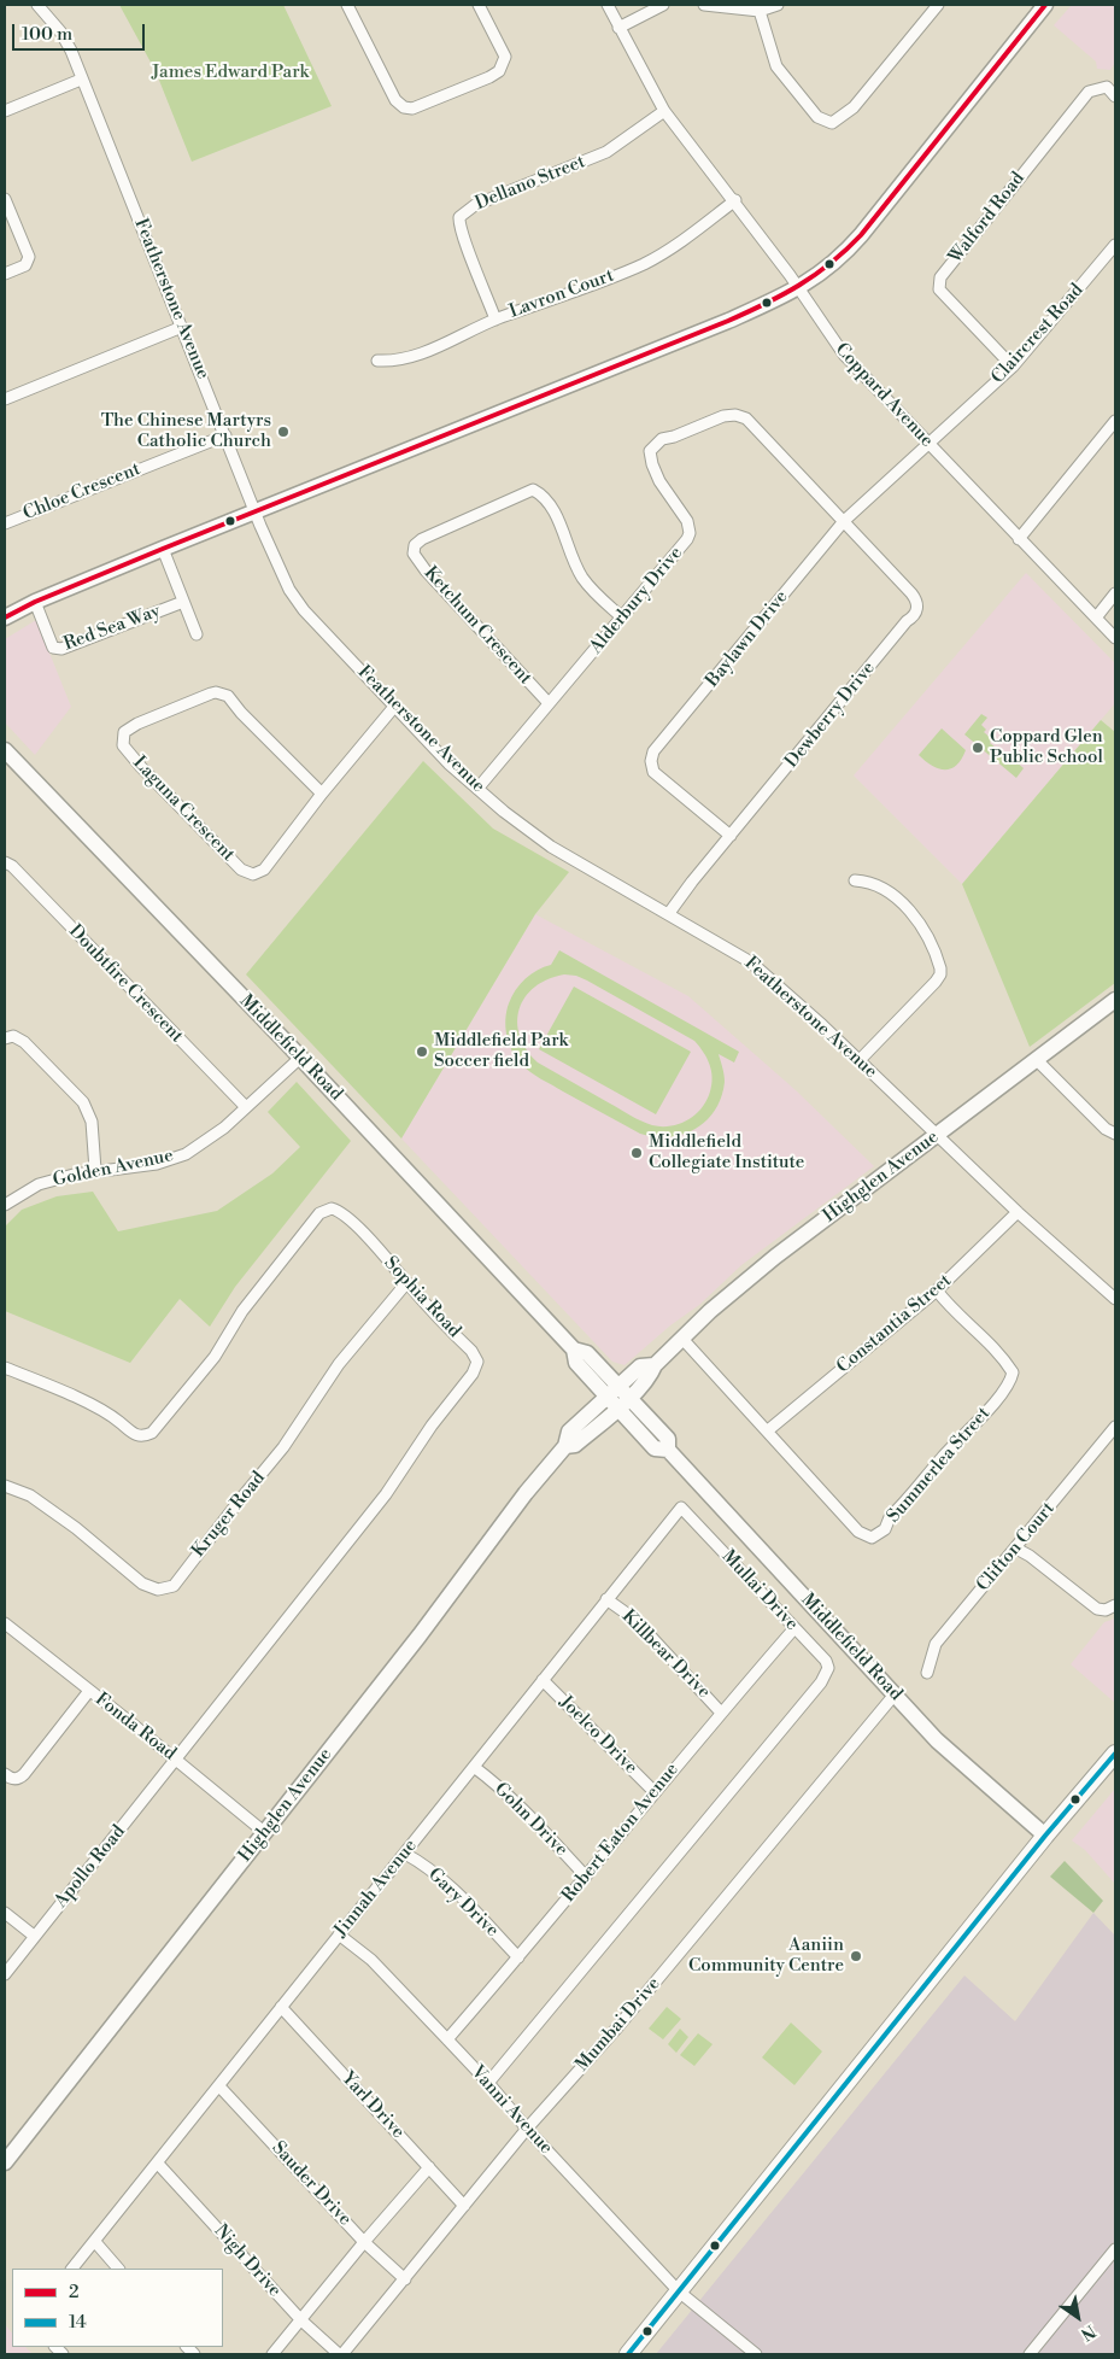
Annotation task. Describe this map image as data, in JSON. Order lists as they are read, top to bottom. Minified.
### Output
{"streets":{"street":["Dellano Street","Walford Road","Lavron Court","Featherstone Avenue","Claircrest Road","Coppard Avenue","Chloe Crescent","Alderbury Drive","Ketchum Crescent","Red Sea Way","Baylawn Drive","Dewberry Drive","Laguna Crescent","Doubtfire Crescent","Middlefield Road","Golden Avenue","Highglen Avenue","Sophia Road","Constantia Street","Summerlea Street","Kruger Road","Clifton Court","Mullai Drive","Killbear Drive","Fonda Road","Joelco Drive","Gohn Drive","Robert Eaton Avenue","Apollo Road","Jinnah Avenue","Gary Drive","Mumbai Drive","Yarl Drive","Vanni Avenue","Sauder Drive","Nigh Drive"]},"crossings":[["Dellano Street","Lavron Court"],["Dellano Street","Coppard Avenue"],["Walford Road","Claircrest Road"],["Lavron Court","Coppard Avenue"],["Featherstone Avenue","Chloe Crescent"],["Featherstone Avenue","Alderbury Drive"],["Featherstone Avenue","Dewberry Drive"],["Featherstone Avenue","Laguna Crescent"],["Featherstone Avenue","Highglen Avenue"],["Featherstone Avenue","Constantia Street"],["Claircrest Road","Coppard Avenue"],["Claircrest Road","Baylawn Drive"],["Coppard Avenue","Baylawn Drive"],["Alderbury Drive","Ketchum Crescent"],["Alderbury Drive","Baylawn Drive"],["Alderbury Drive","Dewberry Drive"],["Baylawn Drive","Dewberry Drive"],["Doubtfire Crescent","Golden Avenue"],["Middlefield Road","Golden Avenue"],["Middlefield Road","Highglen Avenue"],["Middlefield Road","Mumbai Drive"],["Highglen Avenue","Summerlea Street"],["Highglen Avenue","Fonda Road"],["Sophia Road","Kruger Road"],["Sophia Road","Fonda Road"],["Sophia Road","Apollo Road"],["Constantia Street","Summerlea Street"],["Mullai Drive","Robert Eaton Avenue"],["Mullai Drive","Jinnah Avenue"],["Mullai Drive","Vanni Avenue"],["Killbear Drive","Robert Eaton Avenue"],["Killbear Drive","Jinnah Avenue"],["Fonda Road","Apollo Road"],["Joelco Drive","Robert Eaton Avenue"],["Joelco Drive","Jinnah Avenue"],["Gohn Drive","Robert Eaton Avenue"],["Gohn Drive","Jinnah Avenue"],["Robert Eaton Avenue","Gary Drive"],["Robert Eaton Avenue","Vanni Avenue"],["Jinnah Avenue","Gary Drive"],["Jinnah Avenue","Yarl Drive"],["Jinnah Avenue","Vanni Avenue"],["Jinnah Avenue","Sauder Drive"],["Jinnah Avenue","Nigh Drive"],["Mumbai Drive","Yarl Drive"],["Mumbai Drive","Vanni Avenue"],["Mumbai Drive","Sauder Drive"],["Mumbai Drive","Nigh Drive"]],"parks":["James Edward Park"],"places":["The Chinese Martyrs Catholic Church","Coppard Glen Public School","Middlefield Park Soccer field","Middlefield Collegiate Institute","Aaniin Community Centre"],"lines":["transit line 2","transit line 14"],"legend":["2","14"],"scale_bar":"100 m","north":"bottom right"}
